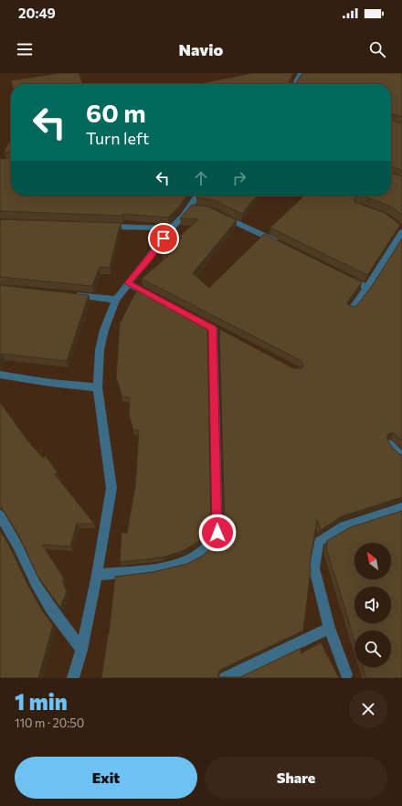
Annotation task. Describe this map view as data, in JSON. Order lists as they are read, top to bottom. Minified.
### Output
{"north":"top left","page":{"status":"20:49","header":"Navio","turn":["60 m","Turn left"],"heading":["1 min","110 m · 20:50"],"buttons":["Exit","Share"]}}
